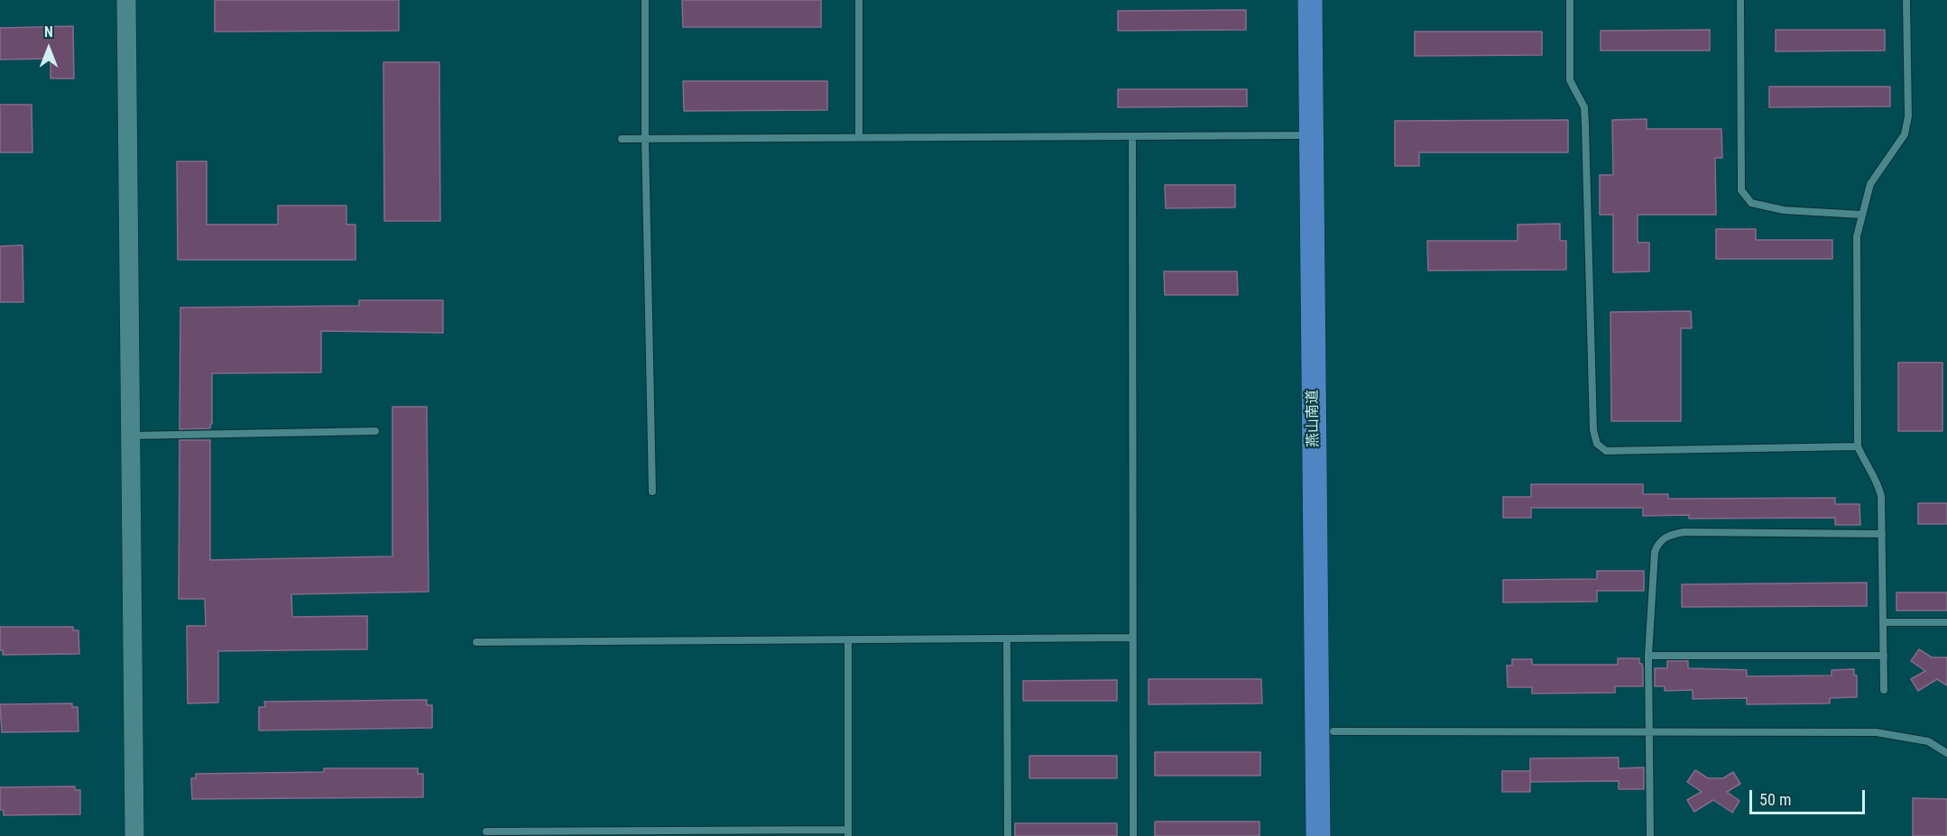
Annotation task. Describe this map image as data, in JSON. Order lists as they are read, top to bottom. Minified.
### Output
{"streets":{"main road":["燕山南道"]},"scale_bar":"50 m","north":"top"}
